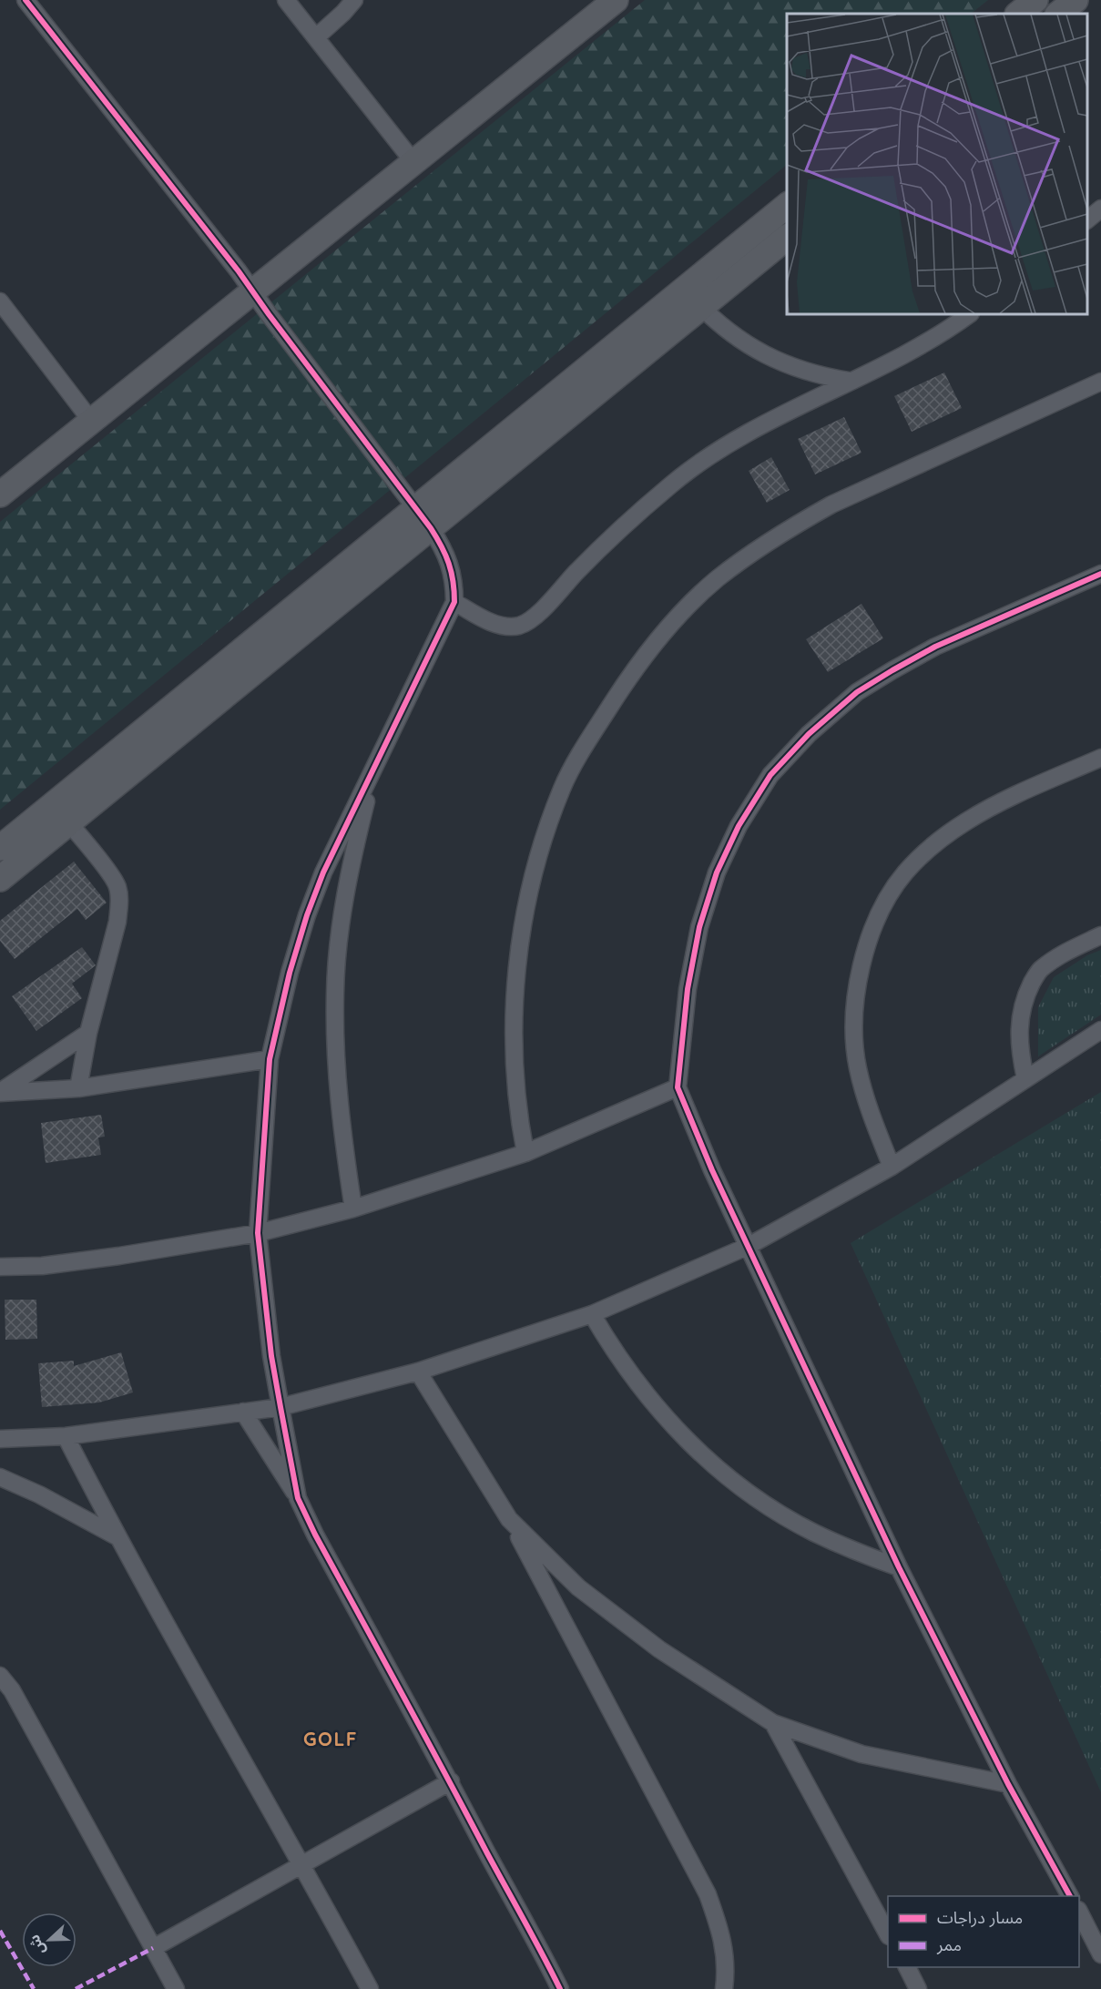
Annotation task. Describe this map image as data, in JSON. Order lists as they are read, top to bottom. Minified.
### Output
{"districts":["GOLF"],"legend":["مسار دراجات","ممر"],"north":"left"}
